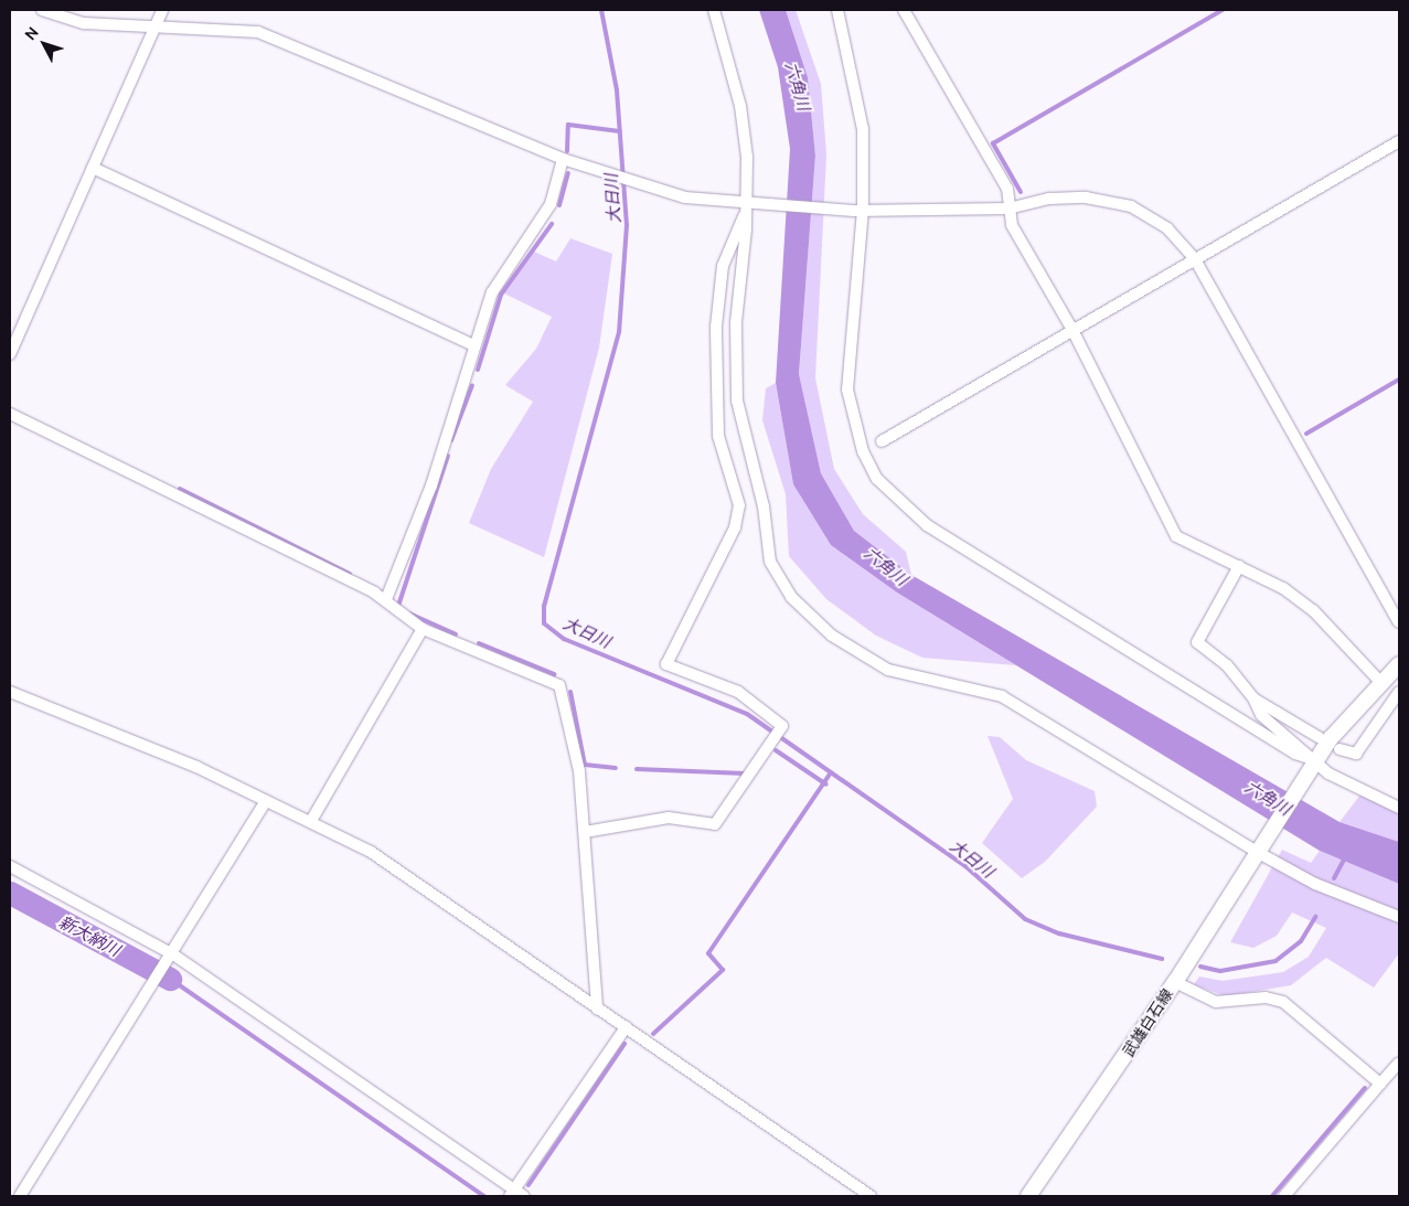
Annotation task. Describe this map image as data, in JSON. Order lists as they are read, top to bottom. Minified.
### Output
{"streets":{"main road":["武雄白石線"]},"water":["六角川","大日川","新大納川"],"north":"top left"}
